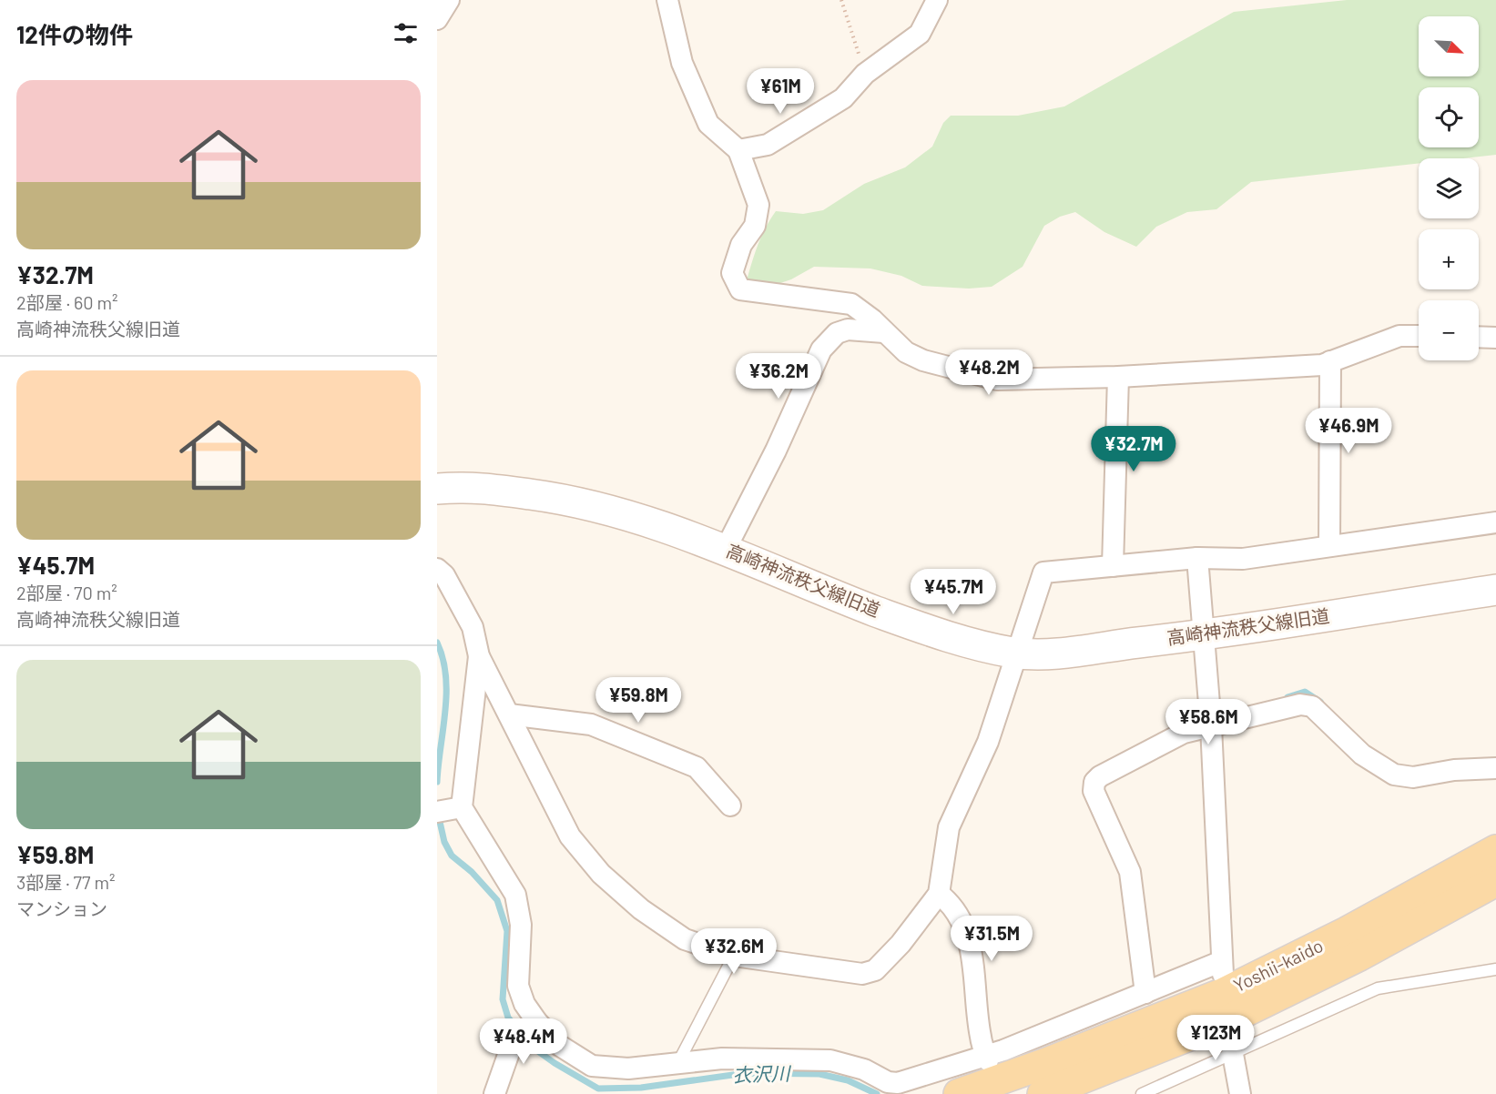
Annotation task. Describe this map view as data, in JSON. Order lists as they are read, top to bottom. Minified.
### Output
{"streets":{"main road":["Yoshii-kaido"],"street":["高崎神流秩父線旧道"]},"water":["衣沢川"],"north":"bottom right","page":{"heading":"12件の物件","map_buttons":["+","−"],"list":[{"name":"¥32.7M","note":"2部屋 · 60 m² · 高崎神流秩父線旧道"},{"name":"¥45.7M","note":"2部屋 · 70 m² · 高崎神流秩父線旧道"},{"name":"¥59.8M","note":"3部屋 · 77 m² · マンション"}],"price":["¥61M","¥48.2M","¥36.2M","¥46.9M","¥32.7M","¥45.7M","¥59.8M","¥58.6M","¥31.5M","¥32.6M","¥123M","¥48.4M"]}}
